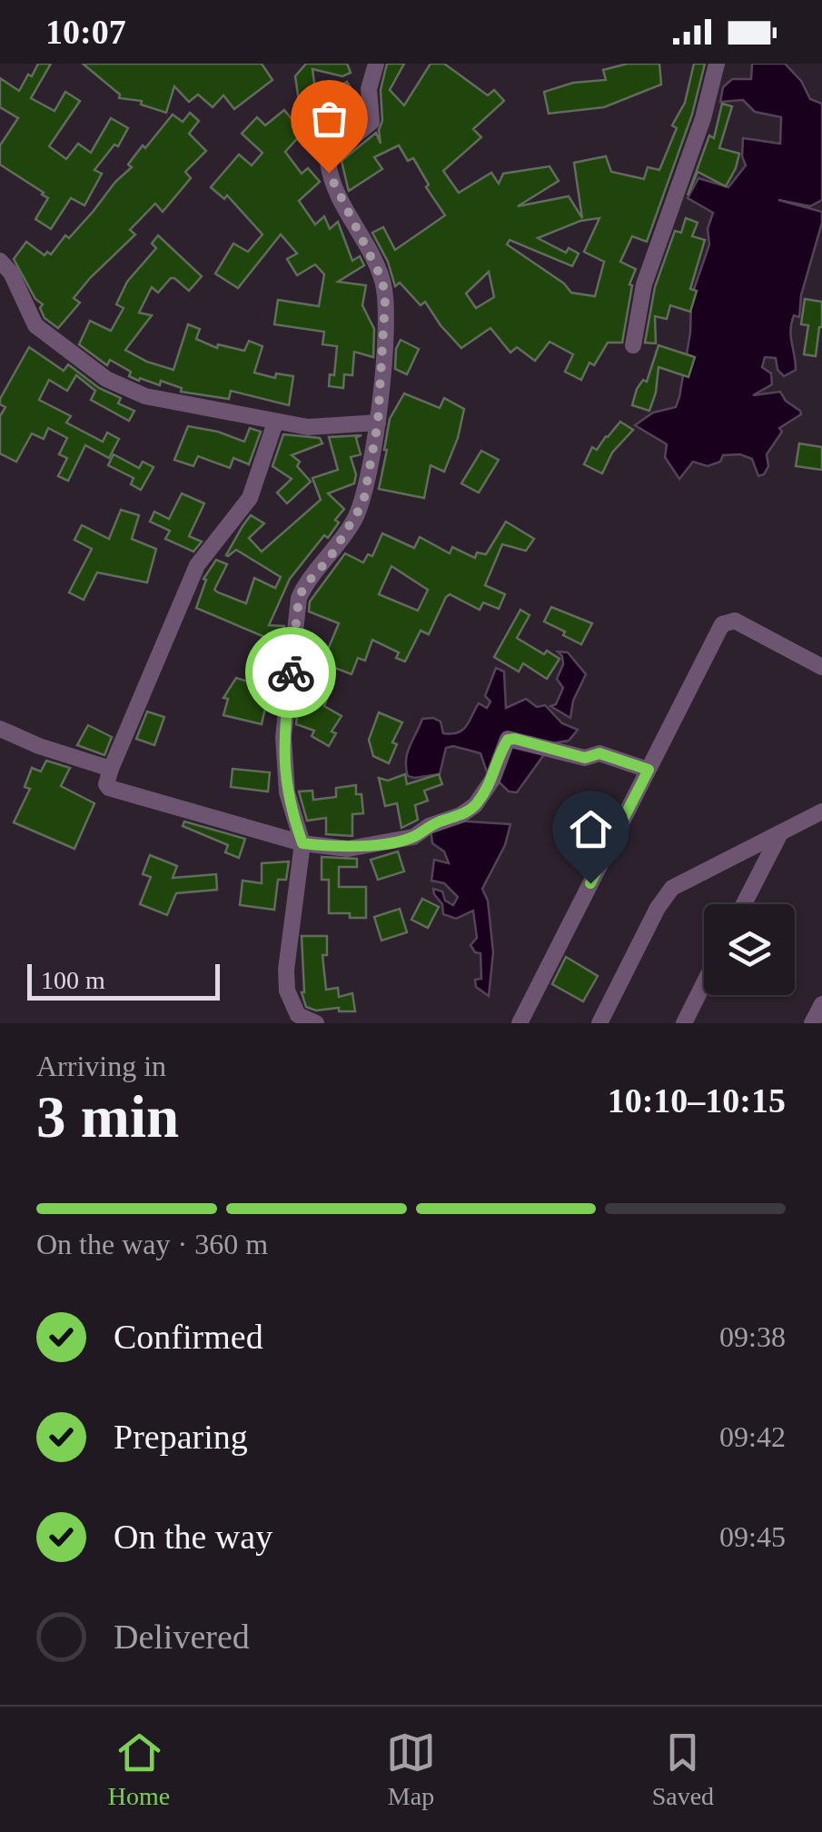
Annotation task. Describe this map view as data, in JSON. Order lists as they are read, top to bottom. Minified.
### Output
{"scale_bar":"100 m","page":{"status":"10:07","scale":"100 m","heading":["3 min","Arriving in","10:10–10:15"],"bar":"On the way · 360 m","list":[["Confirmed","09:38"],["Preparing","09:42"],["On the way","09:45"],"Delivered"],"tabs":["Home","Map","Saved"]}}
